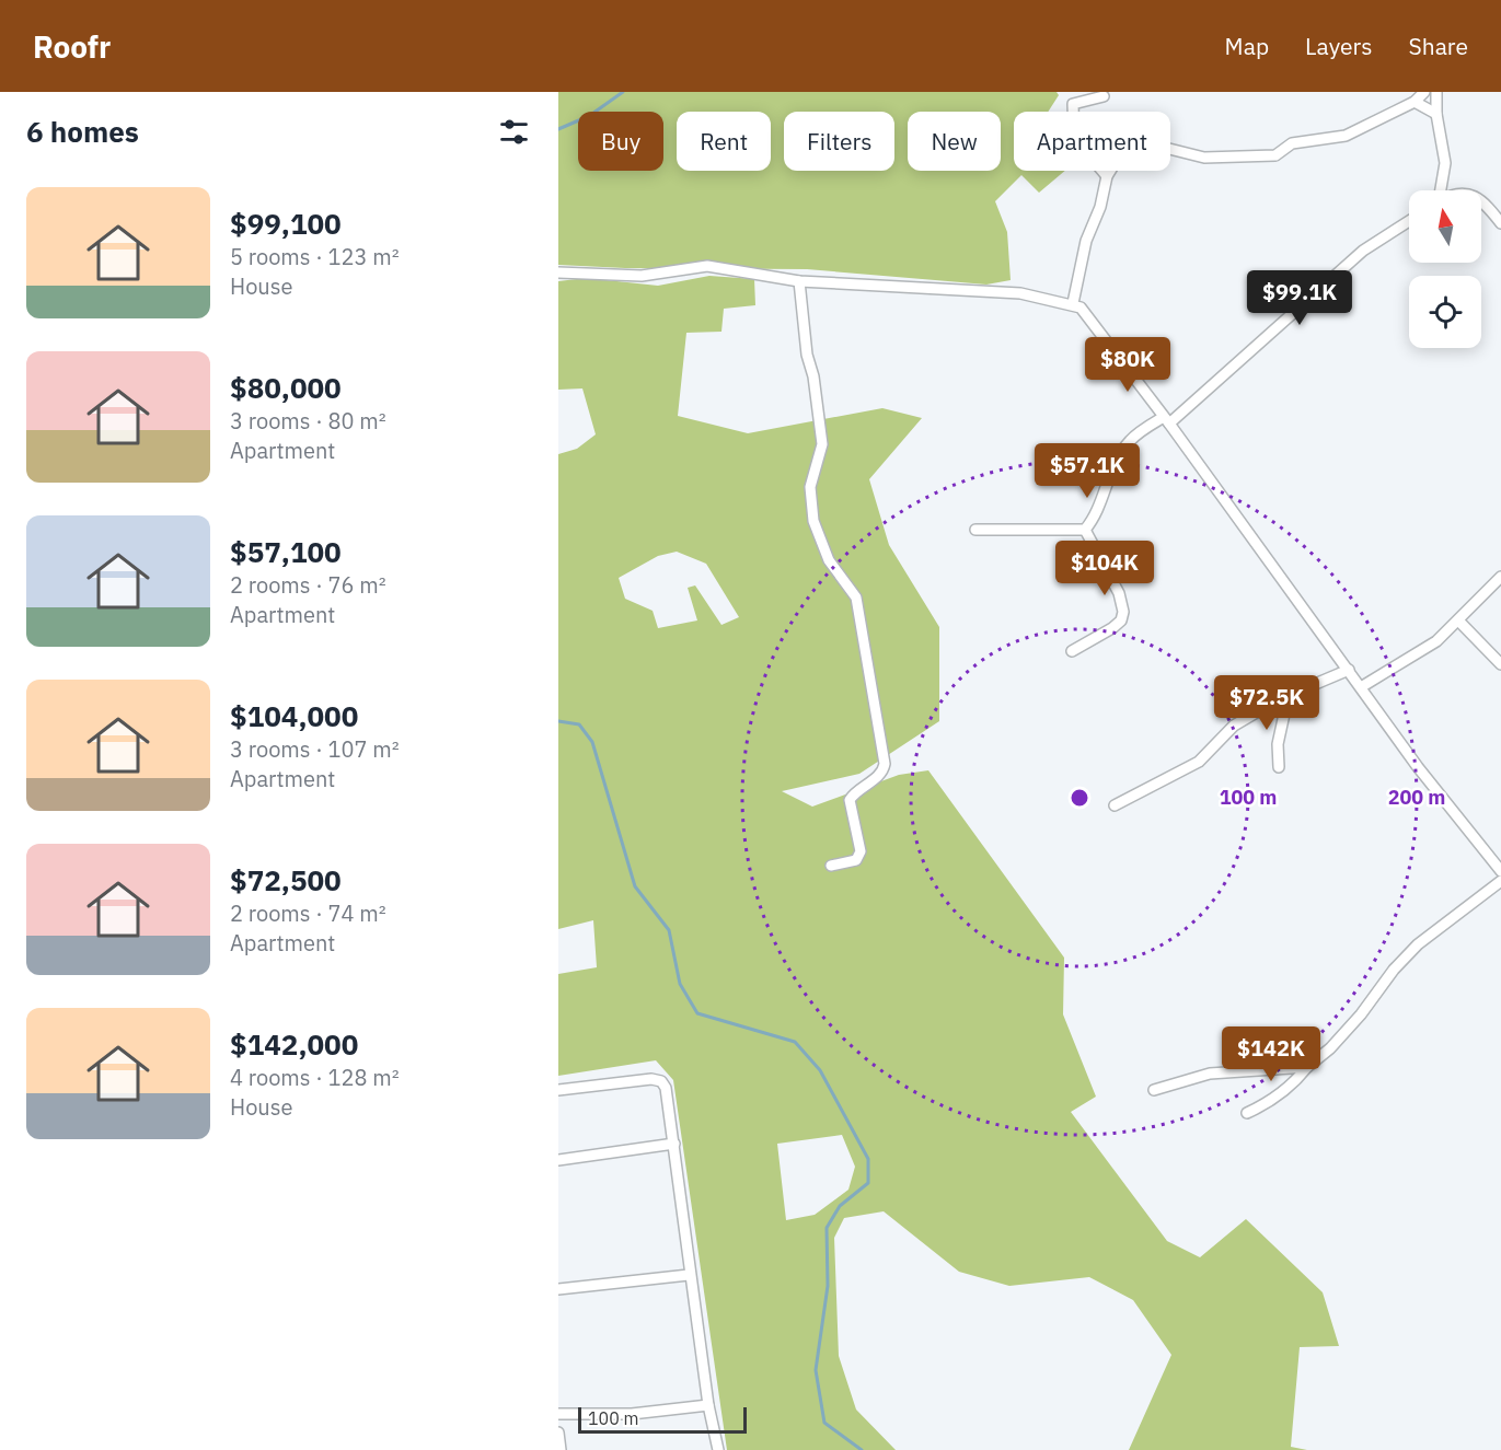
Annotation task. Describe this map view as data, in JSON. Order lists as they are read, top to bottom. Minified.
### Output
{"scale_bar":"100 m","north":"top","page":{"header":"Roofr","nav":["Map","Layers","Share"],"heading":"6 homes","chip":["Buy","Rent","Filters","New","Apartment"],"list":[{"name":"$99,100","note":"5 rooms · 123 m² · House"},{"name":"$80,000","note":"3 rooms · 80 m² · Apartment"},{"name":"$57,100","note":"2 rooms · 76 m² · Apartment"},{"name":"$104,000","note":"3 rooms · 107 m² · Apartment"},{"name":"$72,500","note":"2 rooms · 74 m² · Apartment"},{"name":"$142,000","note":"4 rooms · 128 m² · House"}],"price":["$99.1K","$80K","$57.1K","$104K","$72.5K","$142K"],"scale":"100 m"},"rings":["100 m","200 m"]}
